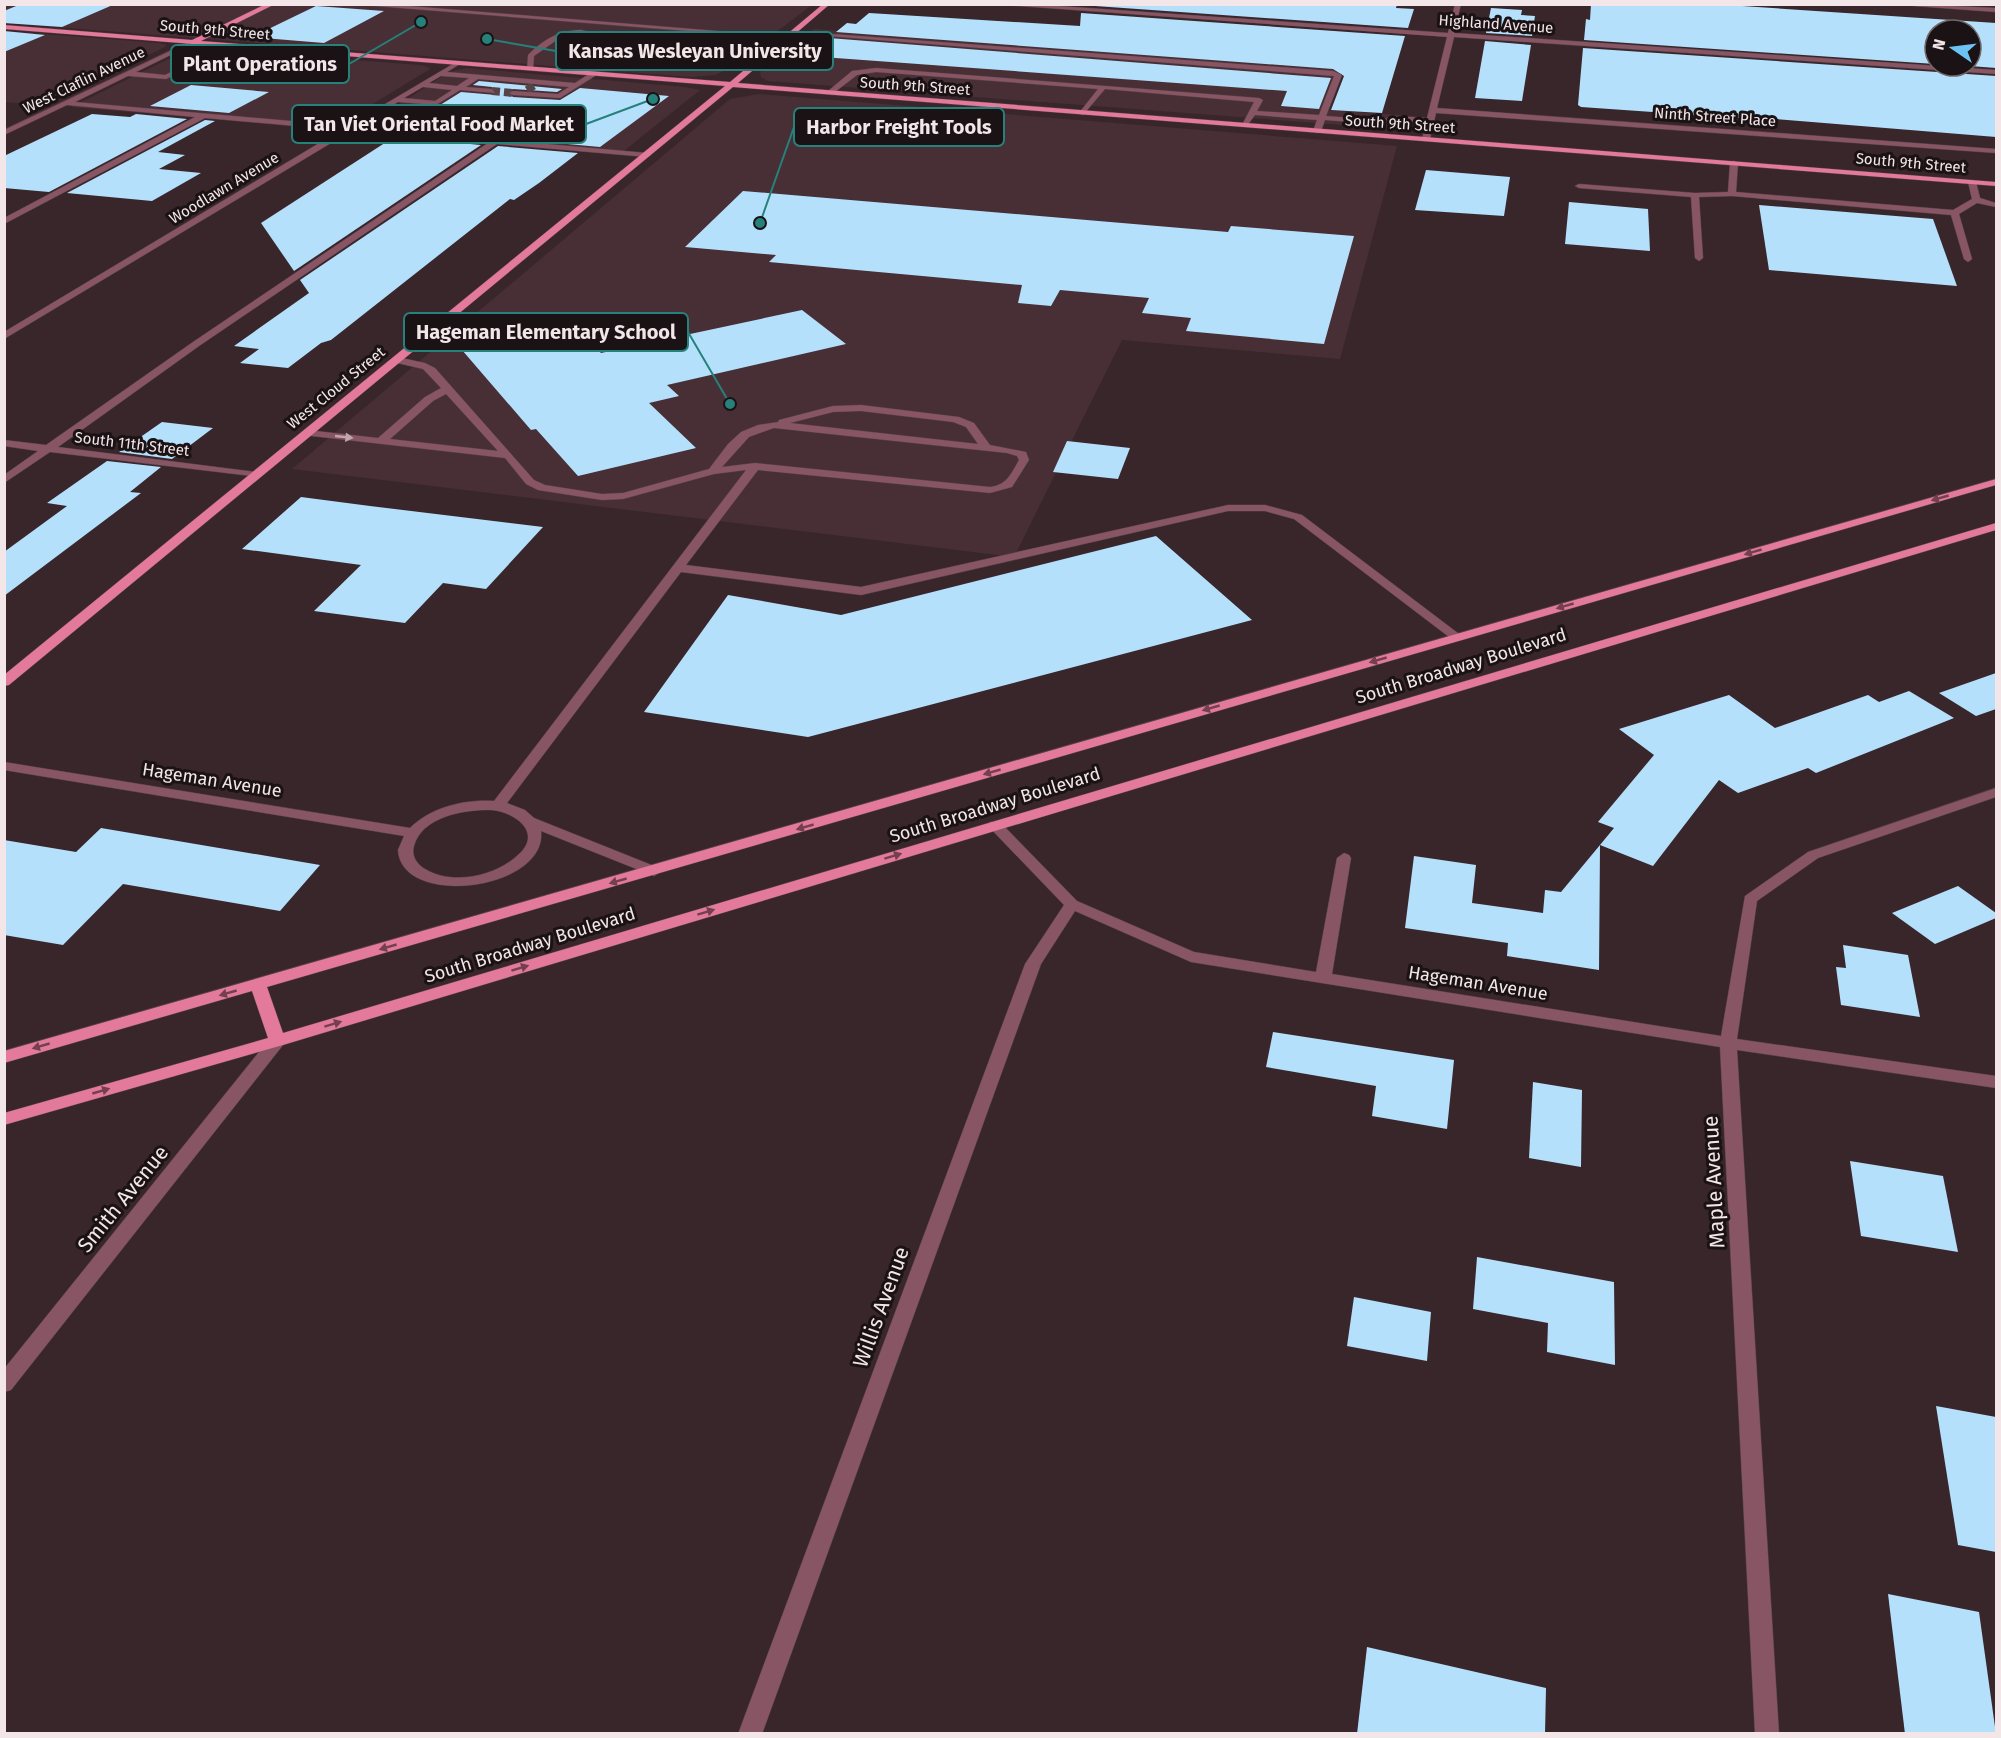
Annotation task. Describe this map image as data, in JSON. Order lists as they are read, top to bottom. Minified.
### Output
{"streets":{"main road":["South 9th Street","West Claflin Avenue","West Cloud Street","South Broadway Boulevard"],"street":["Highland Avenue","Ninth Street Place","Woodlawn Avenue","South 11th Street","Hageman Avenue","Maple Avenue","Smith Avenue","Willis Avenue"]},"crossings":[["South 9th Street","West Claflin Avenue"],["South 9th Street","Woodlawn Avenue"],["South 9th Street","West Cloud Street"],["West Cloud Street","South 11th Street"],["South Broadway Boulevard","Hageman Avenue"],["South Broadway Boulevard","Smith Avenue"],["Hageman Avenue","Maple Avenue"],["Hageman Avenue","Willis Avenue"]],"places":["Plant Operations","Kansas Wesleyan University","Tan Viet Oriental Food Market","Harbor Freight Tools","Hageman Elementary School"],"north":"left"}
